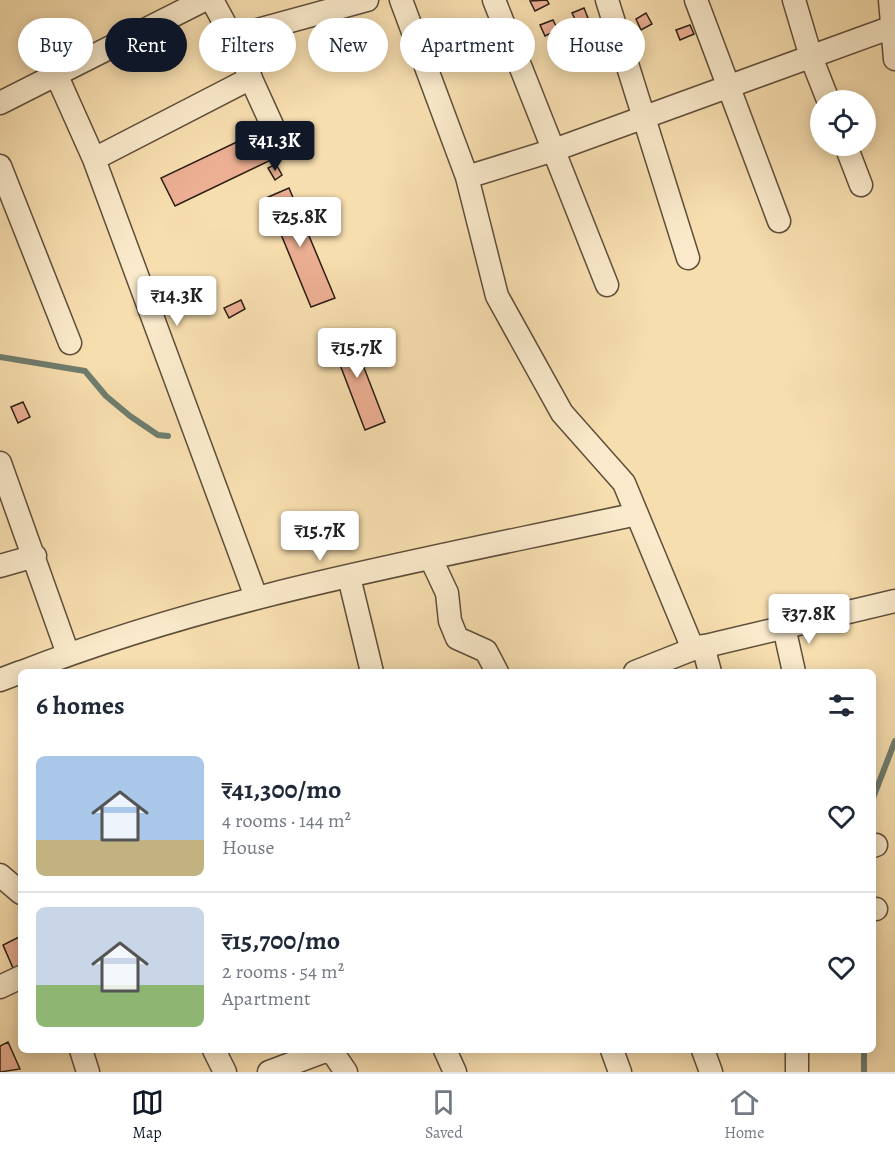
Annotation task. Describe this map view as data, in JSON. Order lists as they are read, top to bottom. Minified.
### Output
{"page":{"chip":["Buy","Rent","Filters","New","Apartment","House"],"price":["₹41.3K","₹25.8K","₹14.3K","₹15.7K","₹15.7K","₹37.8K"],"heading":"6 homes","list":[{"name":"₹41,300/mo","note":"4 rooms · 144 m² · House"},{"name":"₹15,700/mo","note":"2 rooms · 54 m² · Apartment"}],"tabs":["Map","Saved","Home"]}}
